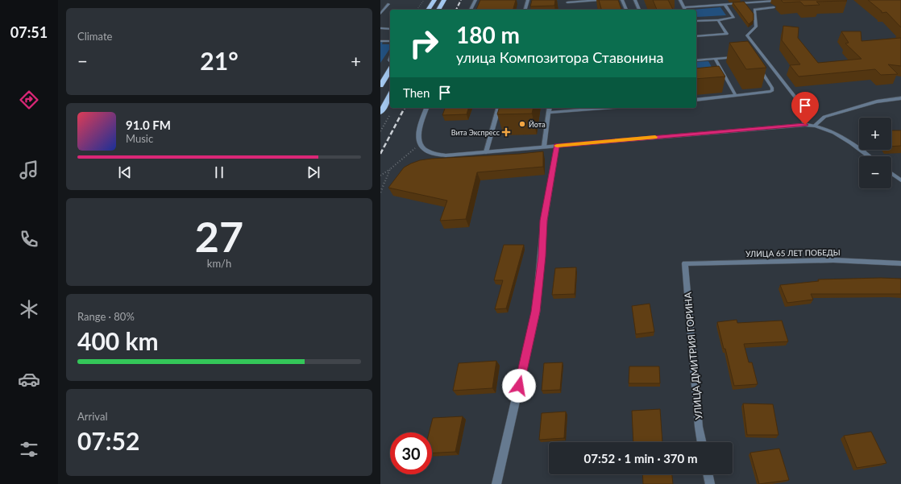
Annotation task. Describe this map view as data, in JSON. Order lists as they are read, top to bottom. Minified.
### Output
{"streets":{"street":["УЛИЦА 65 ЛЕТ ПОБЕДЫ","УЛИЦА ДМИТРИЯ ГОРИНА"]},"crossings":[["УЛИЦА 65 ЛЕТ ПОБЕДЫ","УЛИЦА ДМИТРИЯ ГОРИНА"]],"places":{"other":["Йота"],"health":["Вита Экспресс"]},"page":{"tabs":"07:51","tile":["Climate",["27","km/h"],["Range · 80%","400 km"],["Arrival","07:52"]],"turn":["180 m","улица Композитора Ставонина"],"heat":["−","21°","+"],"then":"Then","song":["91.0 FM","Music"],"map_buttons":["+","−"],"limit":"30","trip":"07:52 · 1 min · 370 m"}}
